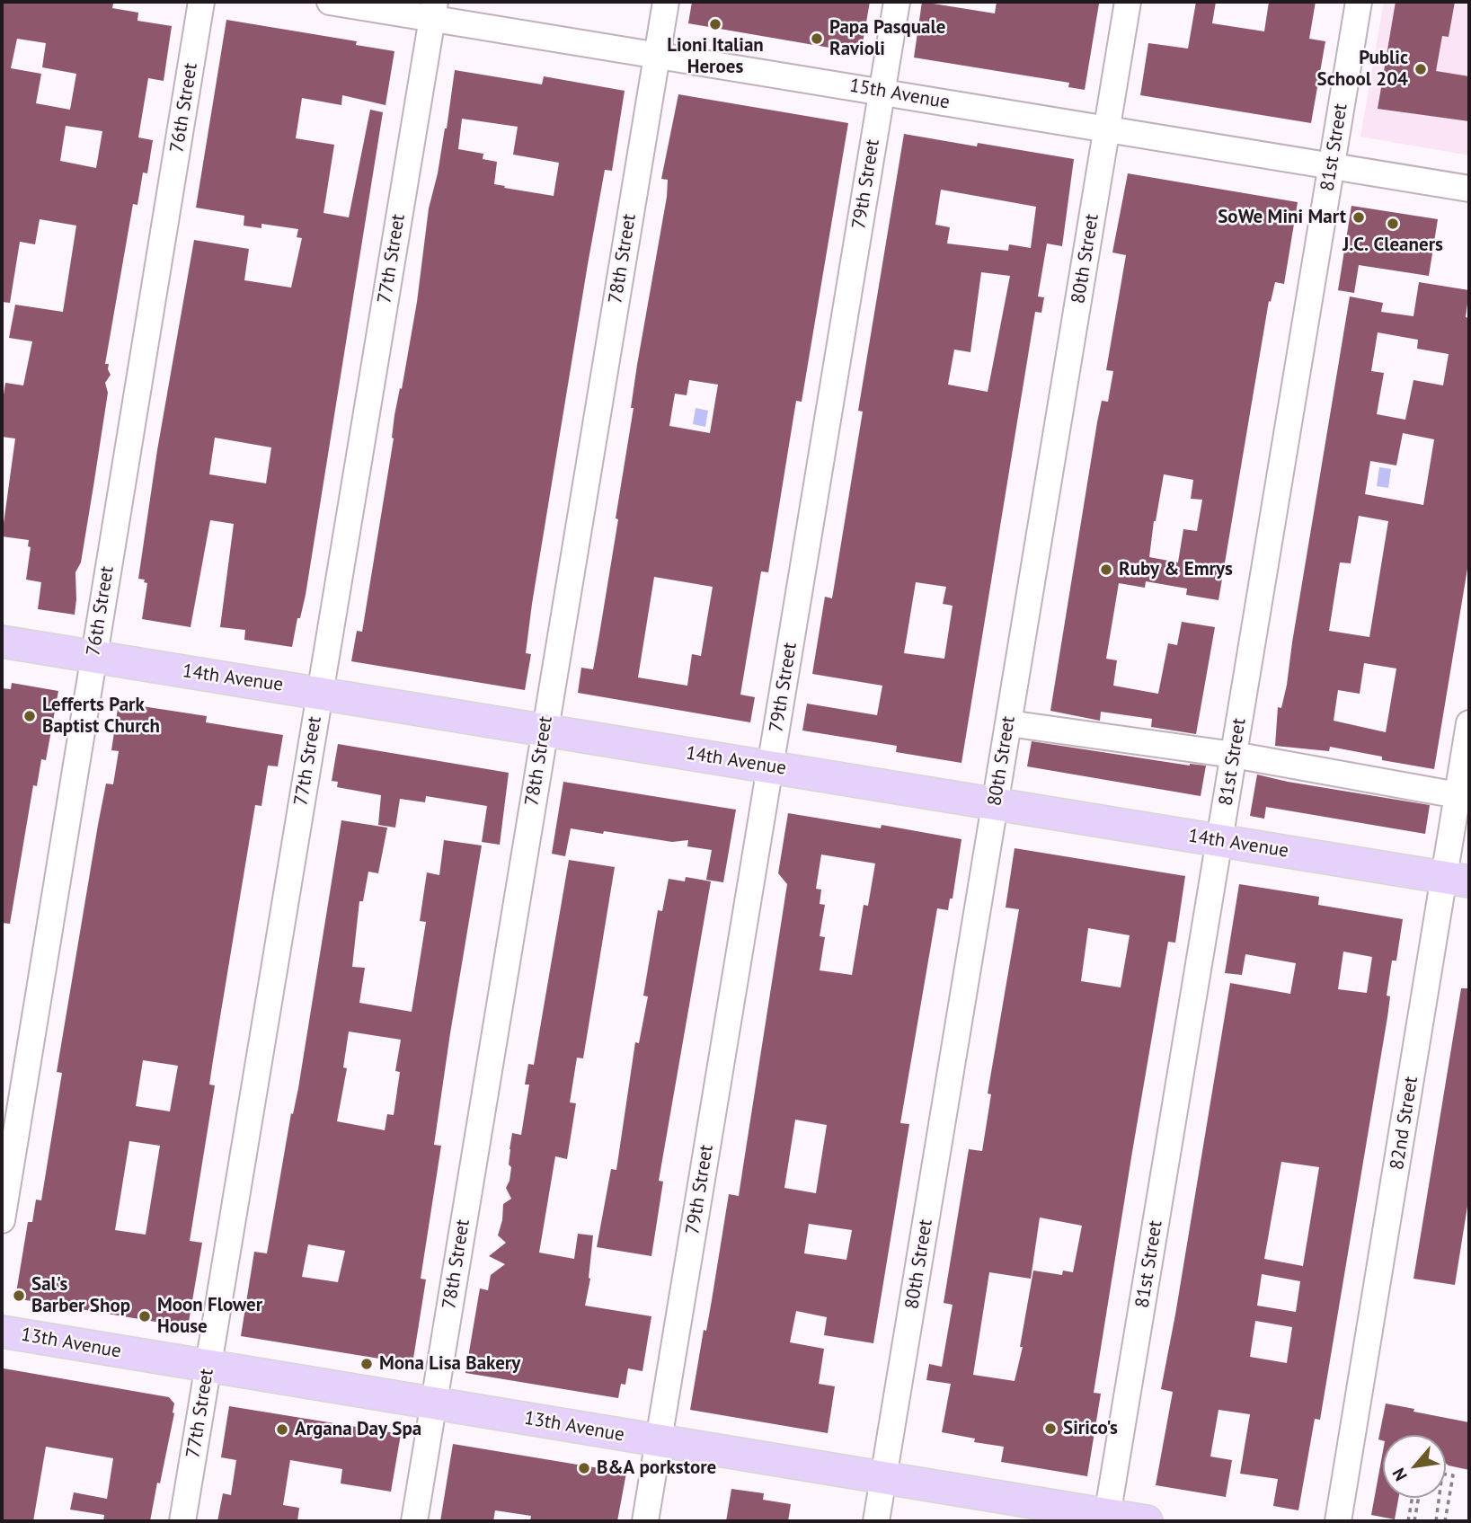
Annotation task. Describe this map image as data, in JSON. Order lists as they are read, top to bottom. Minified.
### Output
{"streets":{"main road":["14th Avenue","13th Avenue"],"street":["15th Avenue","76th Street","81st Street","79th Street","77th Street","78th Street","80th Street","82nd Street"]},"crossings":[["15th Avenue","81st Street"],["15th Avenue","79th Street"],["15th Avenue","77th Street"],["15th Avenue","78th Street"],["15th Avenue","80th Street"],["76th Street","14th Avenue"],["81st Street","14th Avenue"],["81st Street","13th Avenue"],["79th Street","14th Avenue"],["79th Street","13th Avenue"],["77th Street","14th Avenue"],["77th Street","13th Avenue"],["78th Street","14th Avenue"],["78th Street","13th Avenue"],["80th Street","14th Avenue"],["80th Street","13th Avenue"],["14th Avenue","82nd Street"]],"places":["Lioni Italian Heroes","Papa Pasquale Ravioli","Public School 204","SoWe Mini Mart","J.C. Cleaners","Ruby & Emrys","Lefferts Park Baptist Church","Sal's Barber Shop","Moon Flower House","Mona Lisa Bakery","Sirico's","Argana Day Spa","B&A porkstore"],"north":"bottom left"}
